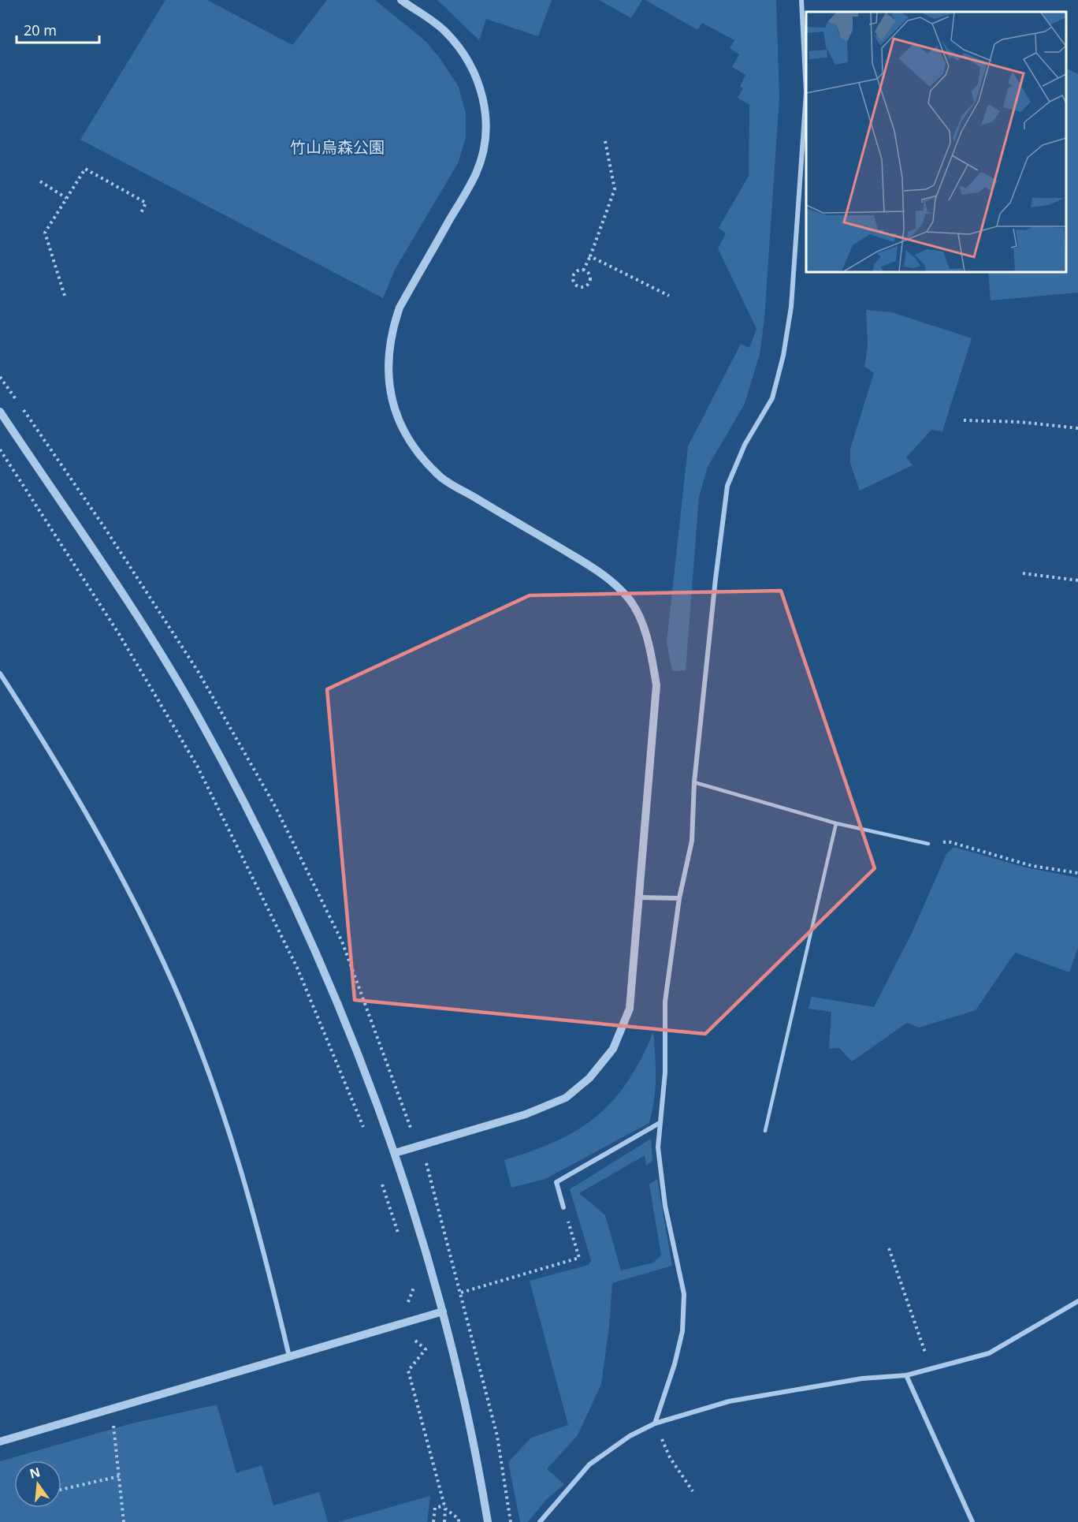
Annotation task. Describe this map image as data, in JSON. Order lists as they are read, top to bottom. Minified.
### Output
{"parks":["竹山烏森公園"],"scale_bar":"20 m","north":"top"}
